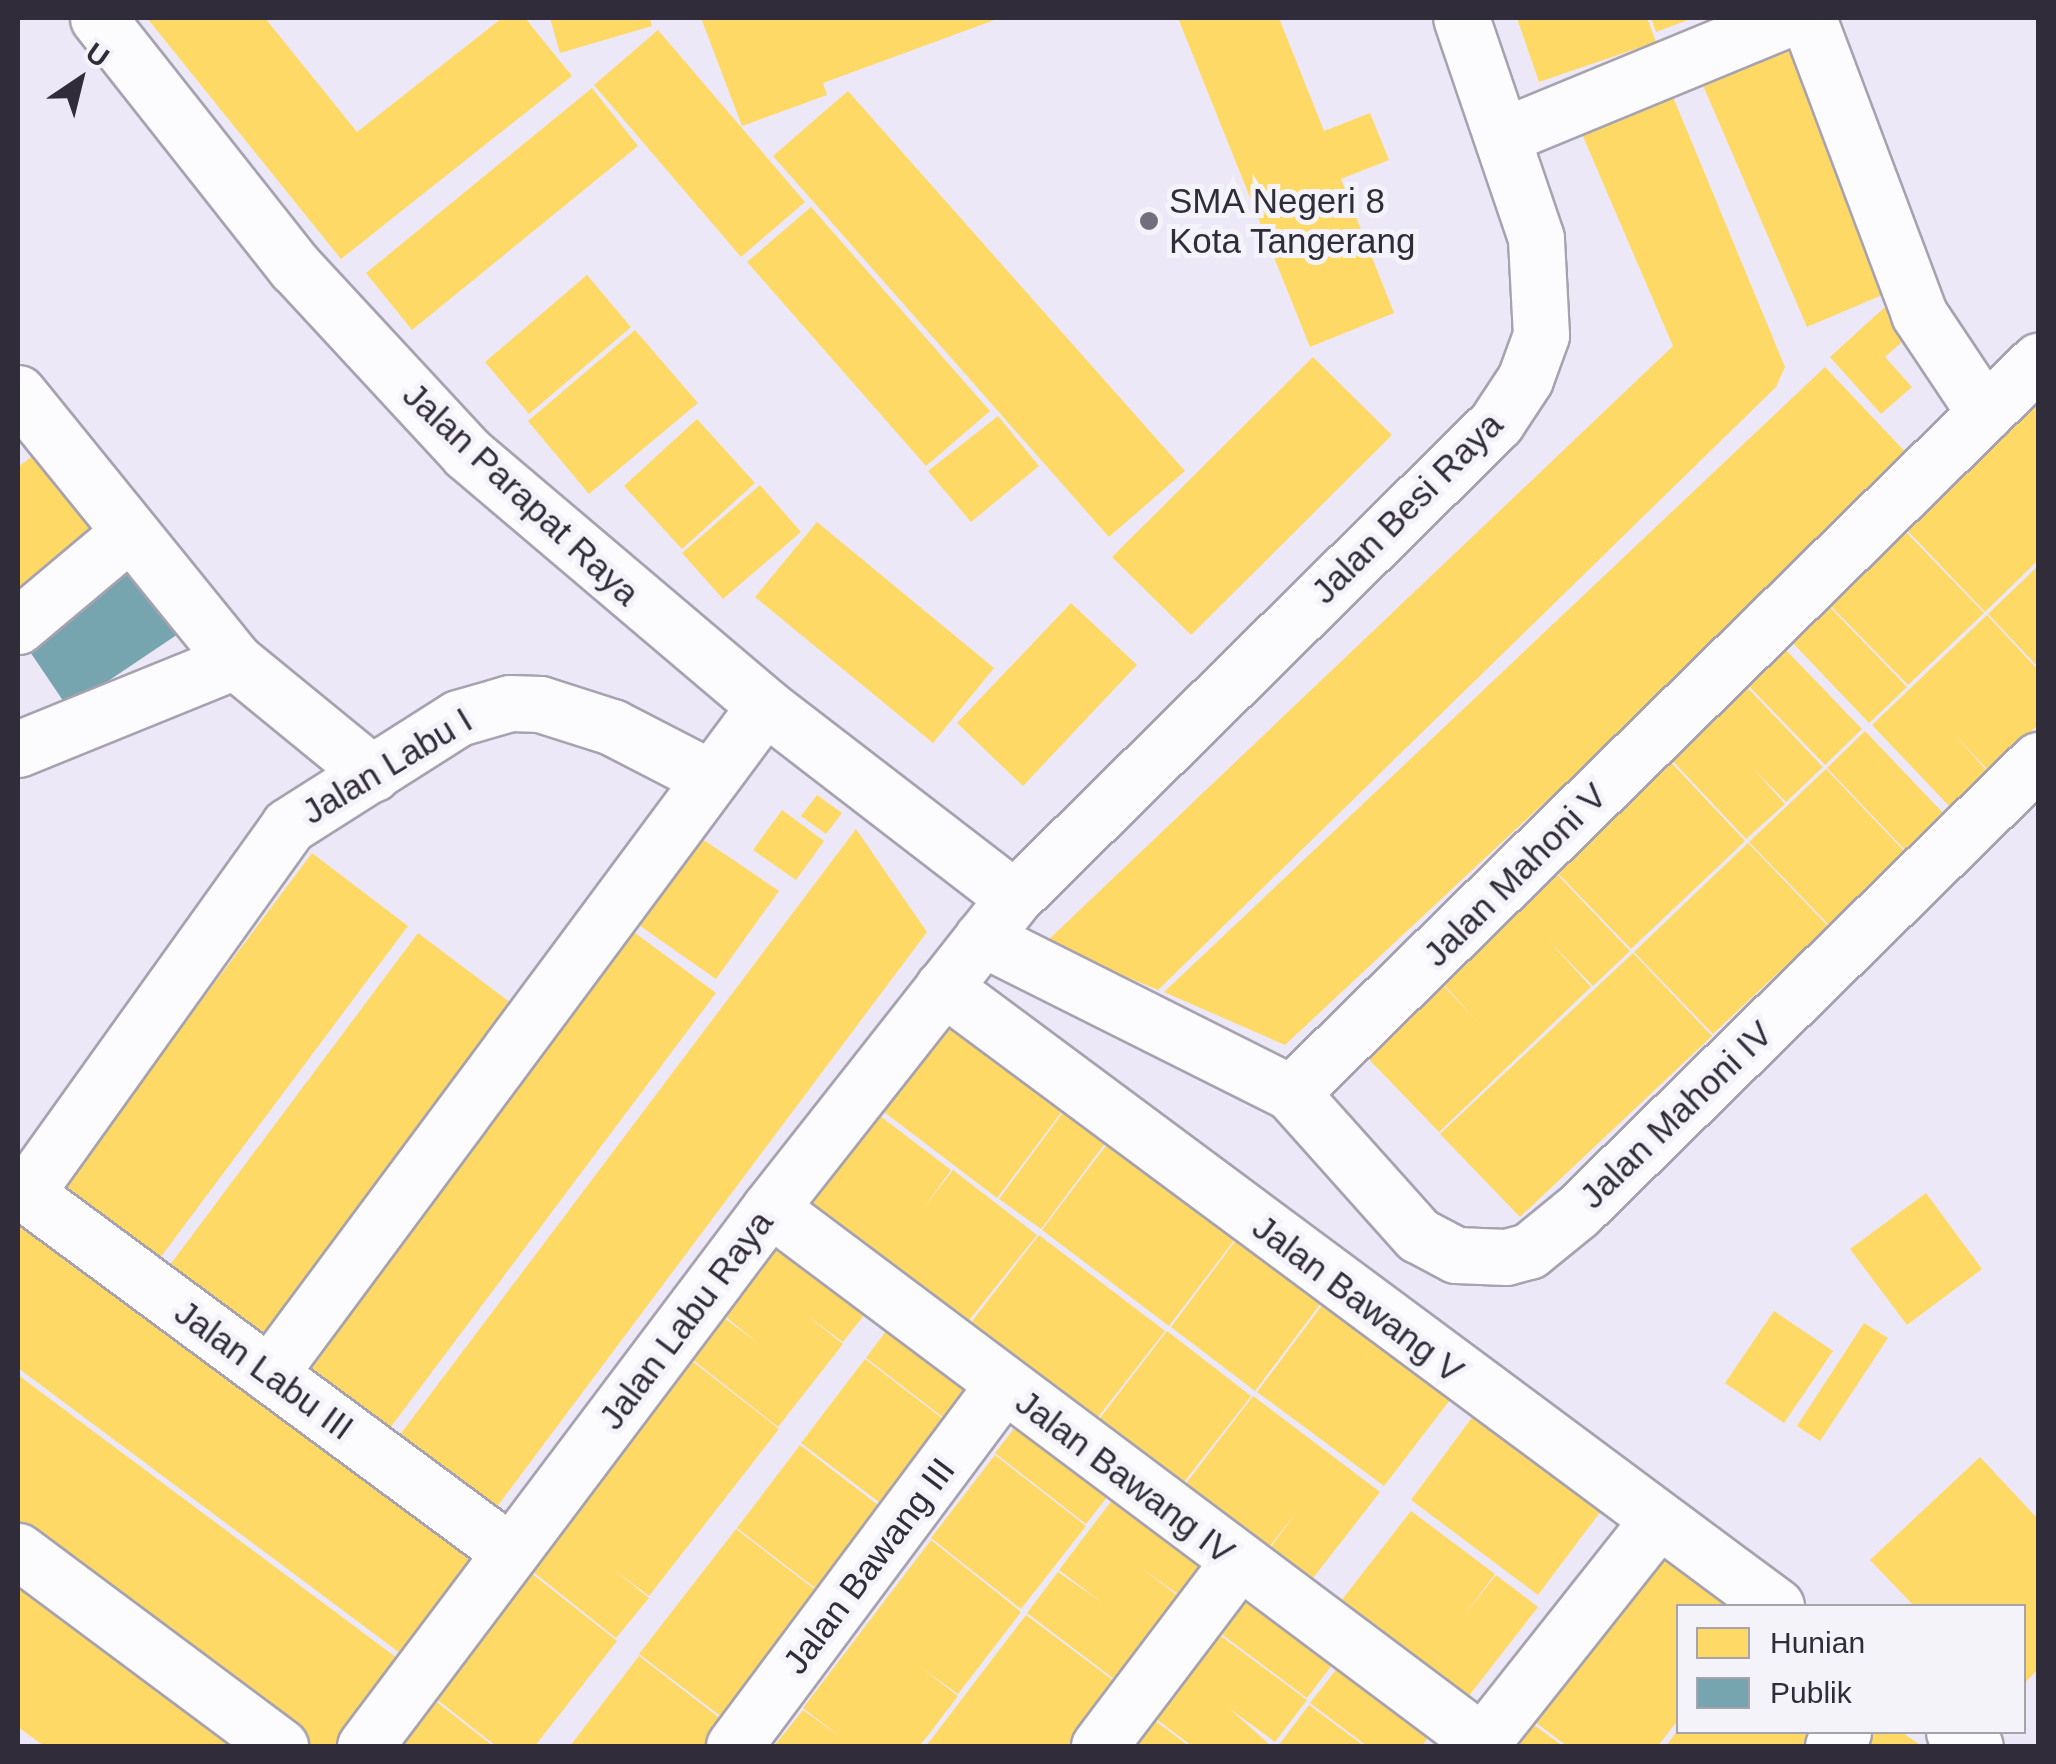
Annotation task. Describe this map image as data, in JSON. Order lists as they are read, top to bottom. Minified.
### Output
{"streets":{"street":["Jalan Parapat Raya","Jalan Besi Raya","Jalan Labu I","Jalan Mahoni V","Jalan Mahoni IV","Jalan Bawang V","Jalan Labu Raya","Jalan Labu III","Jalan Bawang IV","Jalan Bawang III"]},"crossings":[["Jalan Parapat Raya","Jalan Besi Raya"],["Jalan Parapat Raya","Jalan Labu Raya"],["Jalan Besi Raya","Jalan Labu Raya"],["Jalan Labu I","Jalan Labu III"],["Jalan Mahoni V","Jalan Mahoni IV"],["Jalan Bawang V","Jalan Labu Raya"],["Jalan Labu Raya","Jalan Labu III"],["Jalan Labu Raya","Jalan Bawang IV"],["Jalan Bawang IV","Jalan Bawang III"]],"places":["SMA Negeri 8 Kota Tangerang"],"legend":["Hunian","Publik"],"north":"top right"}
